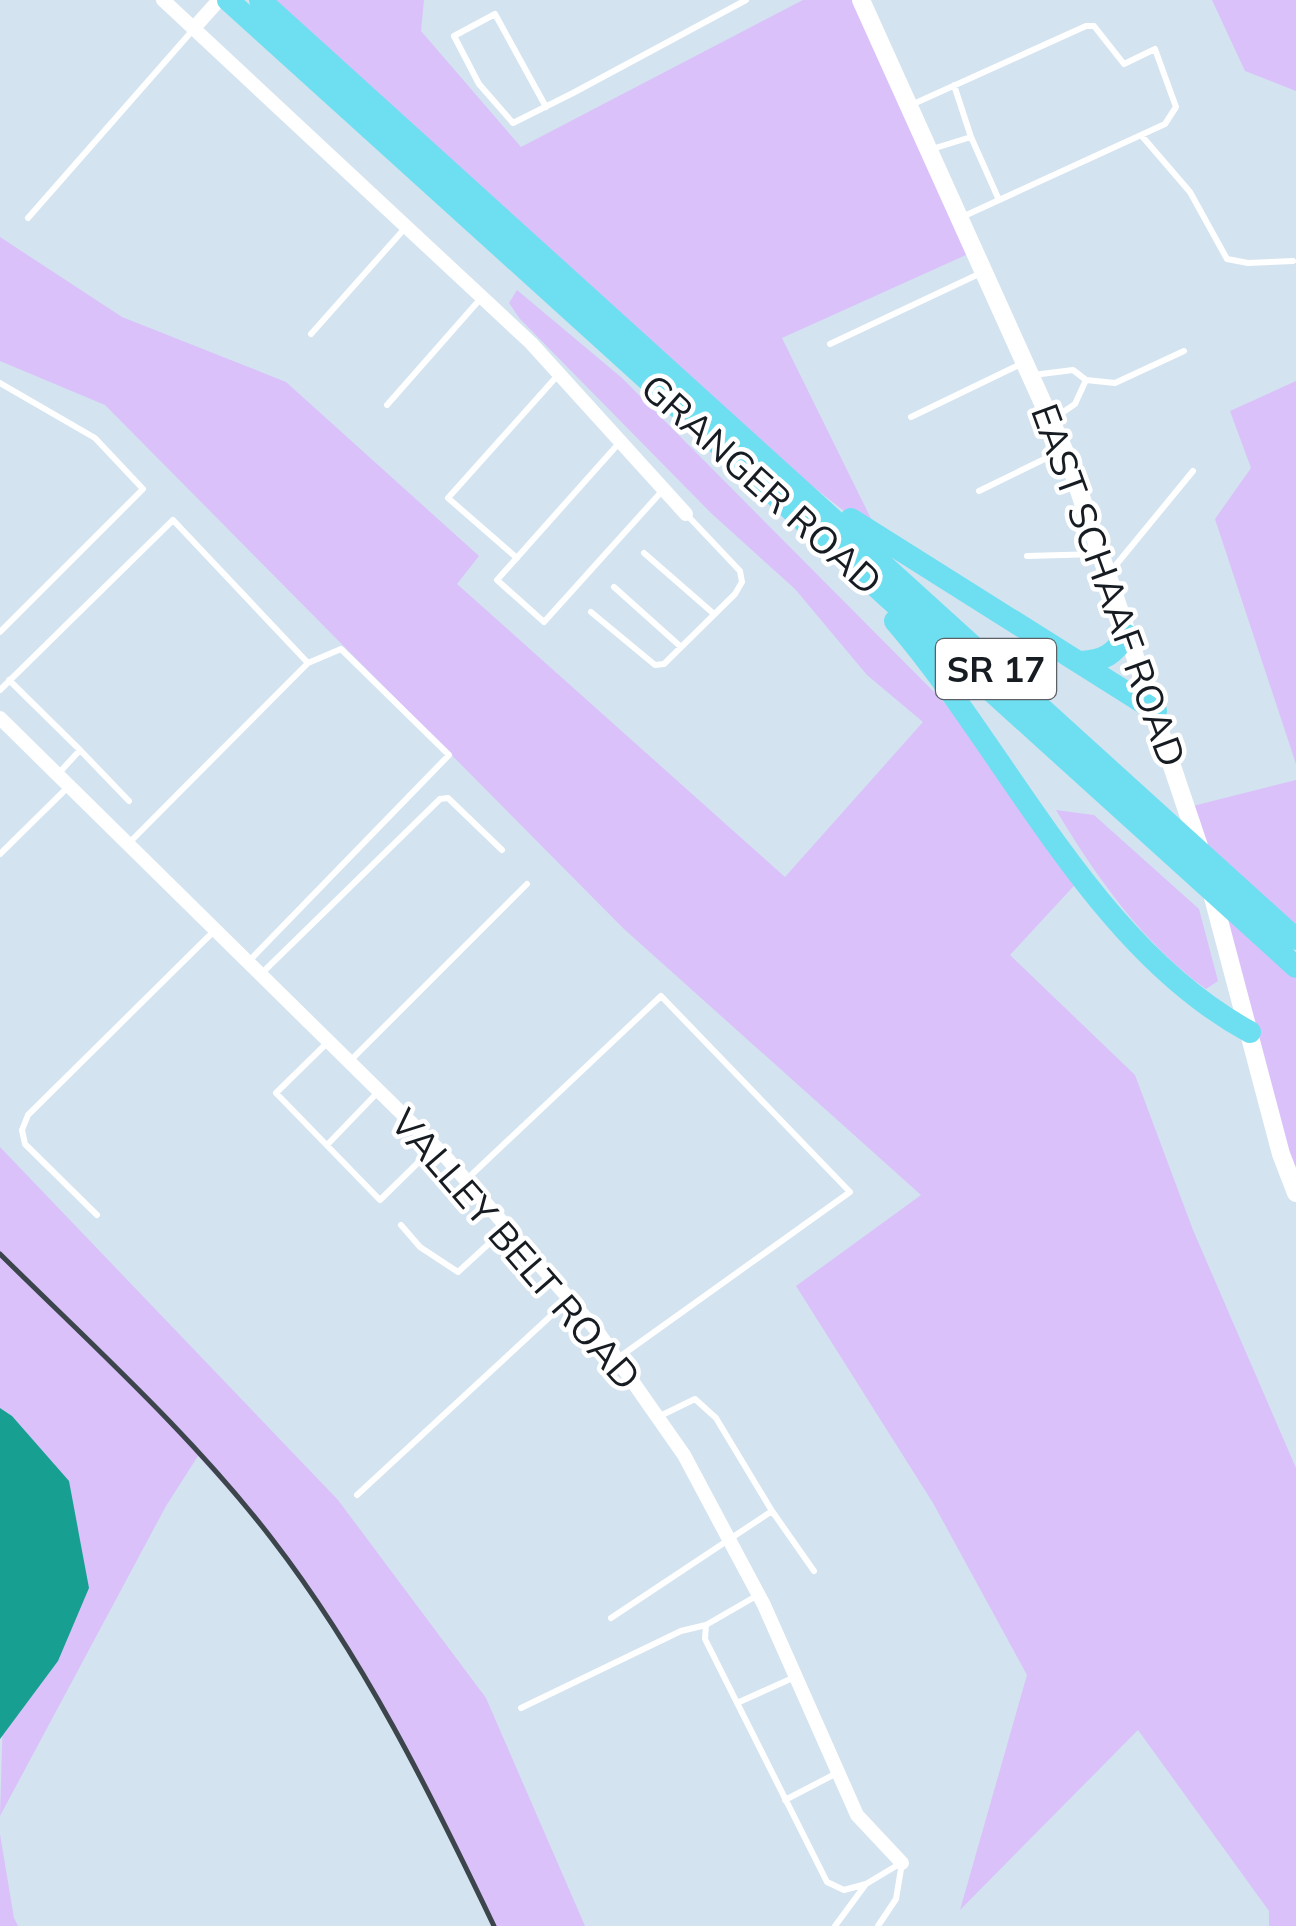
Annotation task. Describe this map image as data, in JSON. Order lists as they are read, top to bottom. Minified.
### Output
{"streets":{"main road":["GRANGER ROAD","SR 17"],"street":["EAST SCHAAF ROAD","VALLEY BELT ROAD"]}}
